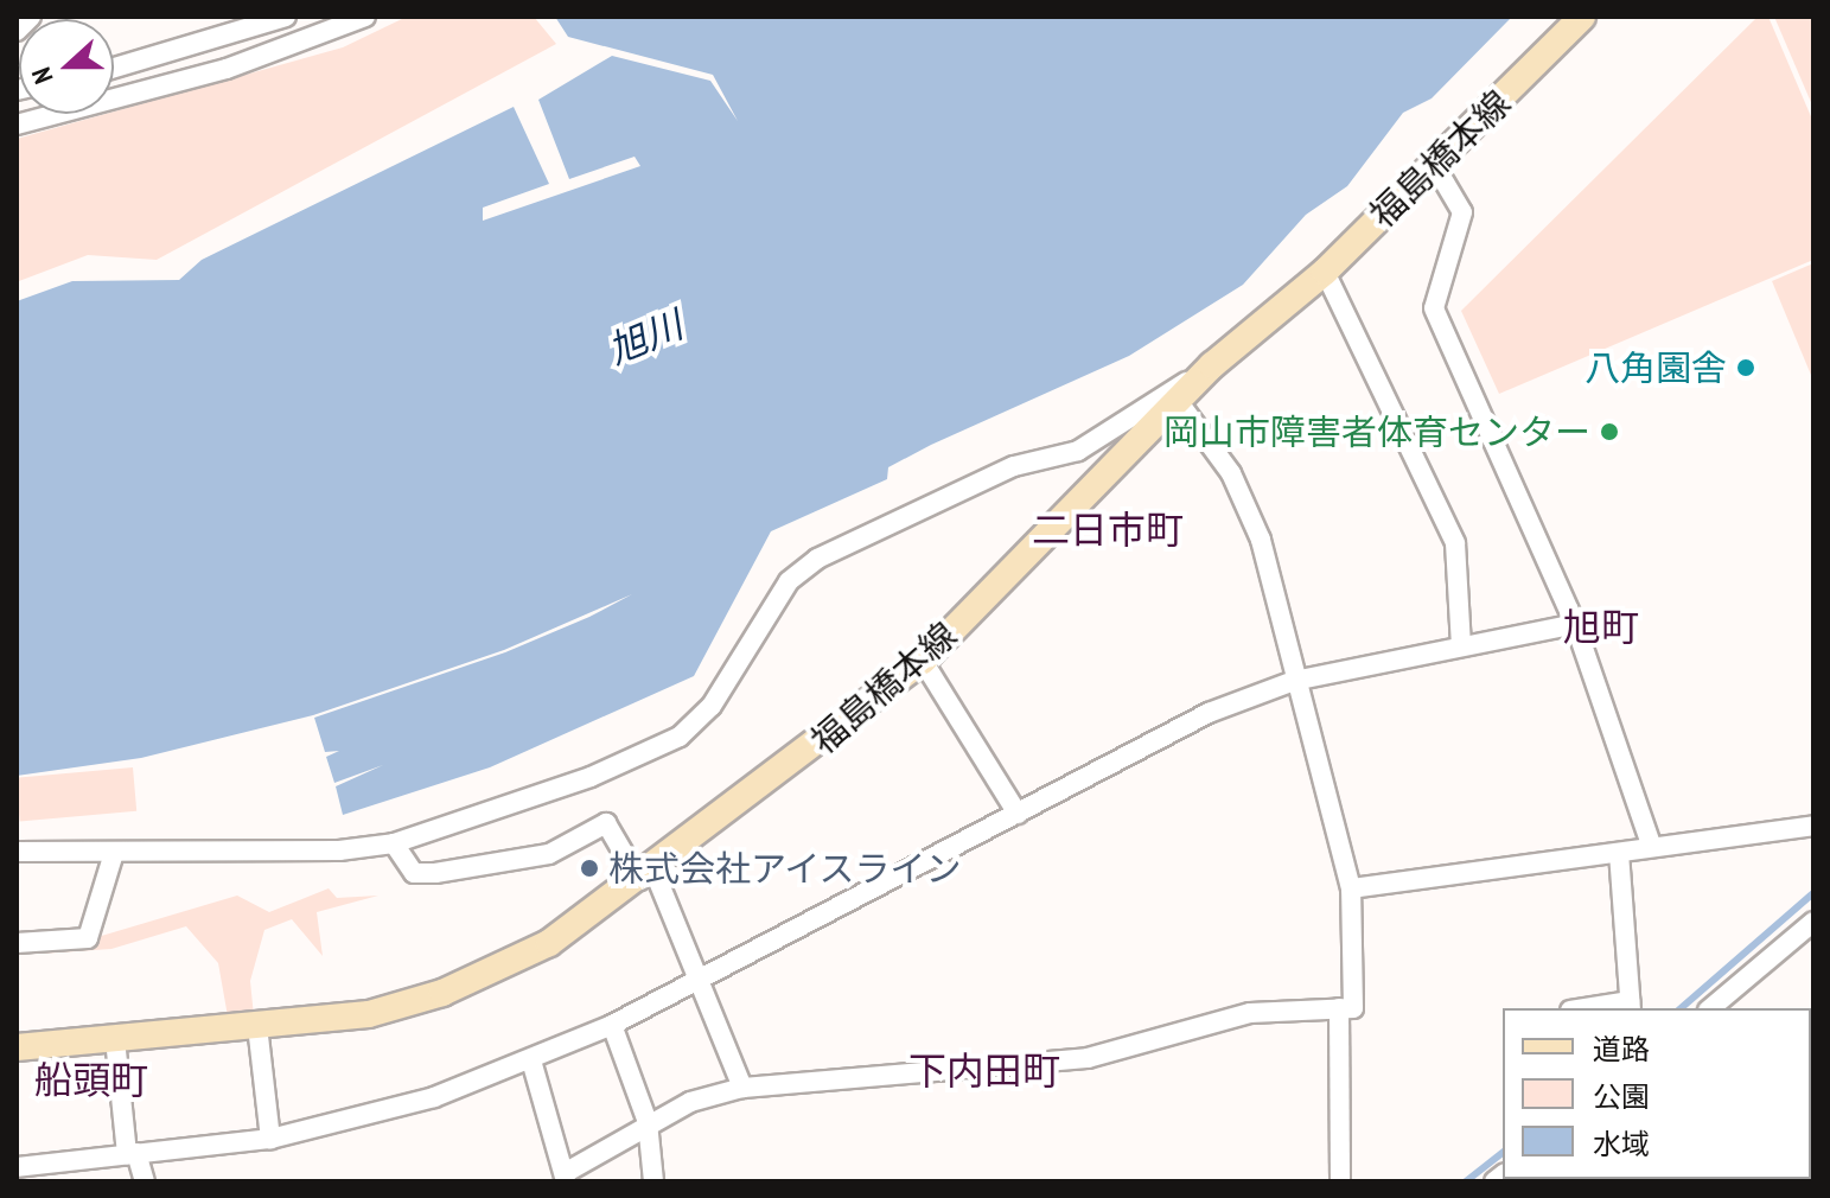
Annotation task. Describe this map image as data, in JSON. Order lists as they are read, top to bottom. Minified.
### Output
{"streets":{"main road":["福島橋本線"]},"districts":["二日市町","旭町","下内田町","船頭町"],"water":["旭川"],"places":["八角園舎","岡山市障害者体育センター","株式会社アイスライン"],"legend":["道路","公園","水域"],"north":"left"}
